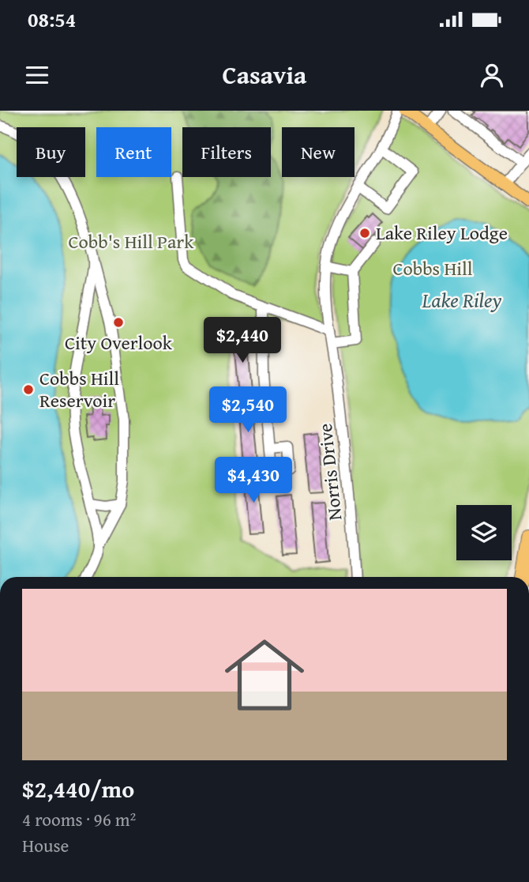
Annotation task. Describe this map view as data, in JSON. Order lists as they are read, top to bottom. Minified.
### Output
{"streets":{"street":["Norris Drive"]},"water":["Lake Riley"],"parks":["Cobb's Hill Park","Cobbs Hill"],"places":["Lake Riley Lodge","City Overlook","Cobbs Hill Reservoir"],"page":{"status":"08:54","header":"Casavia","chip":["Buy","Rent","Filters","New"],"price":["$2,440","$2,540","$4,430"],"list":[{"name":"$2,440/mo","note":"4 rooms · 96 m² · House"}]}}
